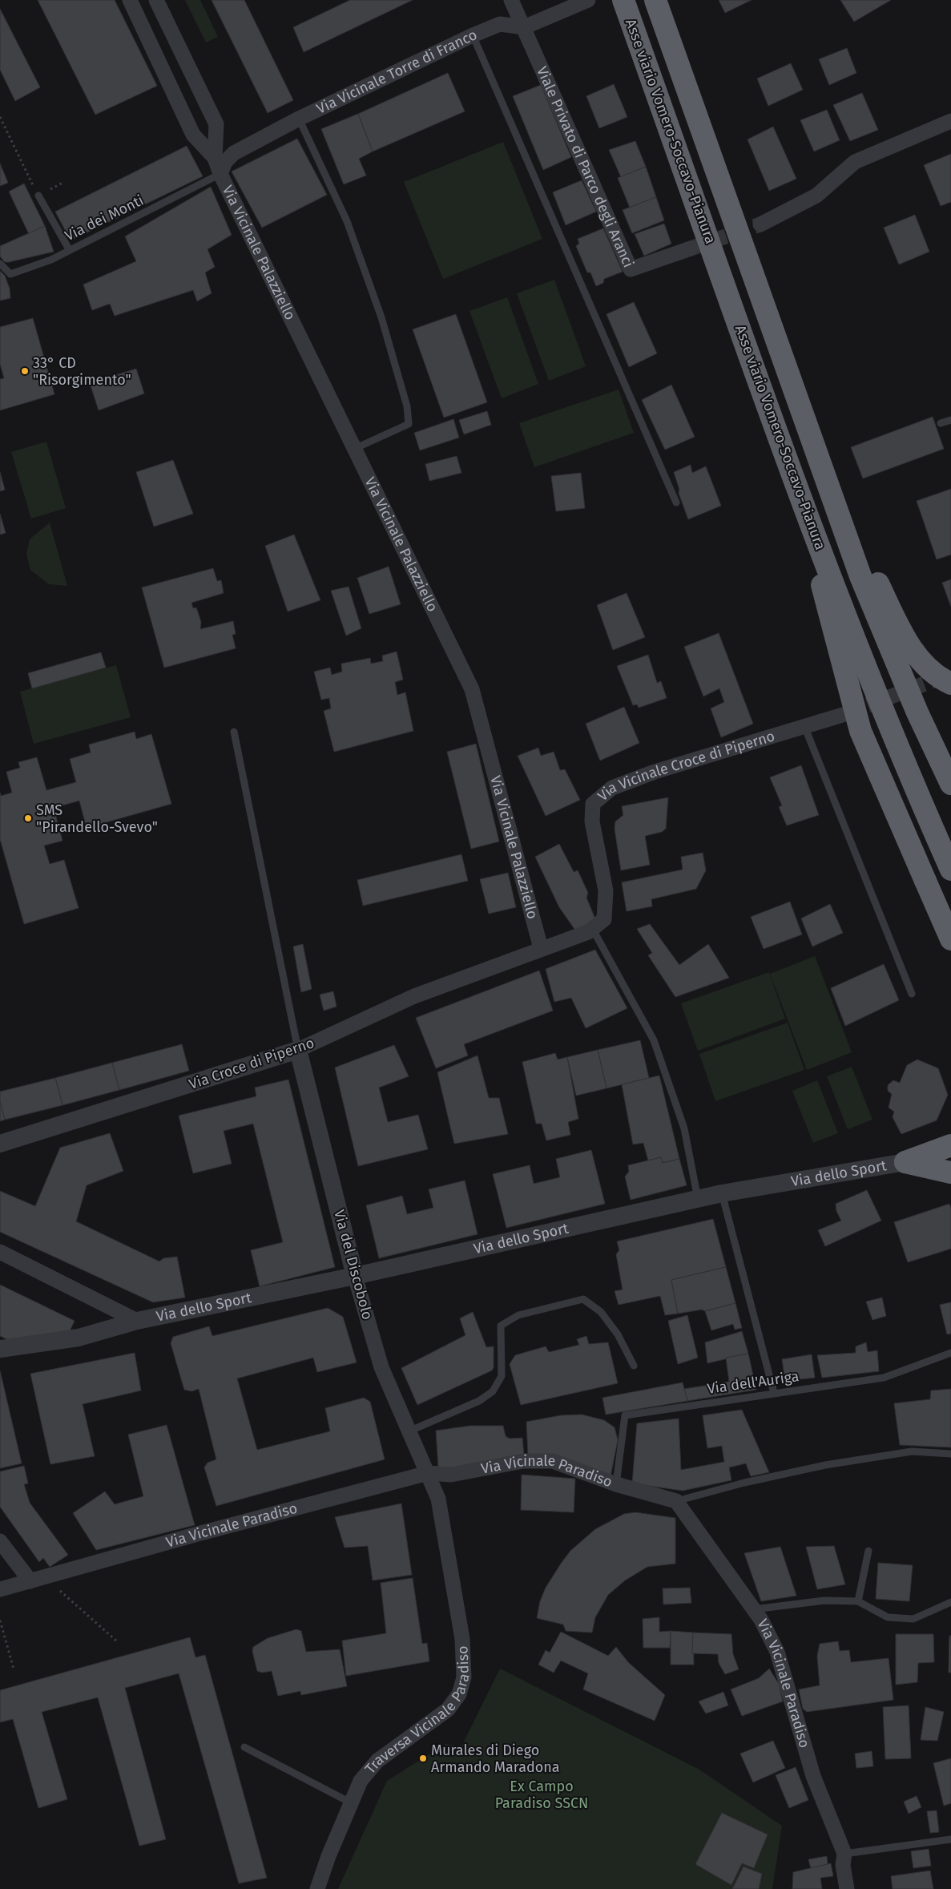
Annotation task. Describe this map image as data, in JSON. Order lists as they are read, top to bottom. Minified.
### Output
{"streets":{"highway":["Asse viario Vomero-Soccavo-Pianura"],"street":["Via Vicinale Torre di Franco","Viale Privato di Parco degli Aranci","Via Vicinale Palazziello","Via Vicinale Croce di Piperno","Via Croce di Piperno","Via dello Sport","Via del Discobolo","Via Vicinale Paradiso","Traversa Vicinale Paradiso"],"lane":["Via dei Monti","Via dell'Auriga"]},"crossings":[["Via Vicinale Torre di Franco","Viale Privato di Parco degli Aranci"],["Via Vicinale Torre di Franco","Via dei Monti"],["Via Vicinale Torre di Franco","Via Vicinale Palazziello"],["Via dei Monti","Via Vicinale Palazziello"],["Via Vicinale Palazziello","Via Vicinale Croce di Piperno"],["Via Vicinale Palazziello","Via Croce di Piperno"],["Via Vicinale Croce di Piperno","Via Croce di Piperno"],["Via Croce di Piperno","Via del Discobolo"],["Via dello Sport","Via del Discobolo"],["Via del Discobolo","Via Vicinale Paradiso"],["Via del Discobolo","Traversa Vicinale Paradiso"],["Via dell'Auriga","Via Vicinale Paradiso"],["Via Vicinale Paradiso","Traversa Vicinale Paradiso"]],"parks":["Ex Campo Paradiso SSCN"],"places":["33° CD \"Risorgimento\"","SMS \"Pirandello-Svevo\"","Murales di Diego Armando Maradona"]}
